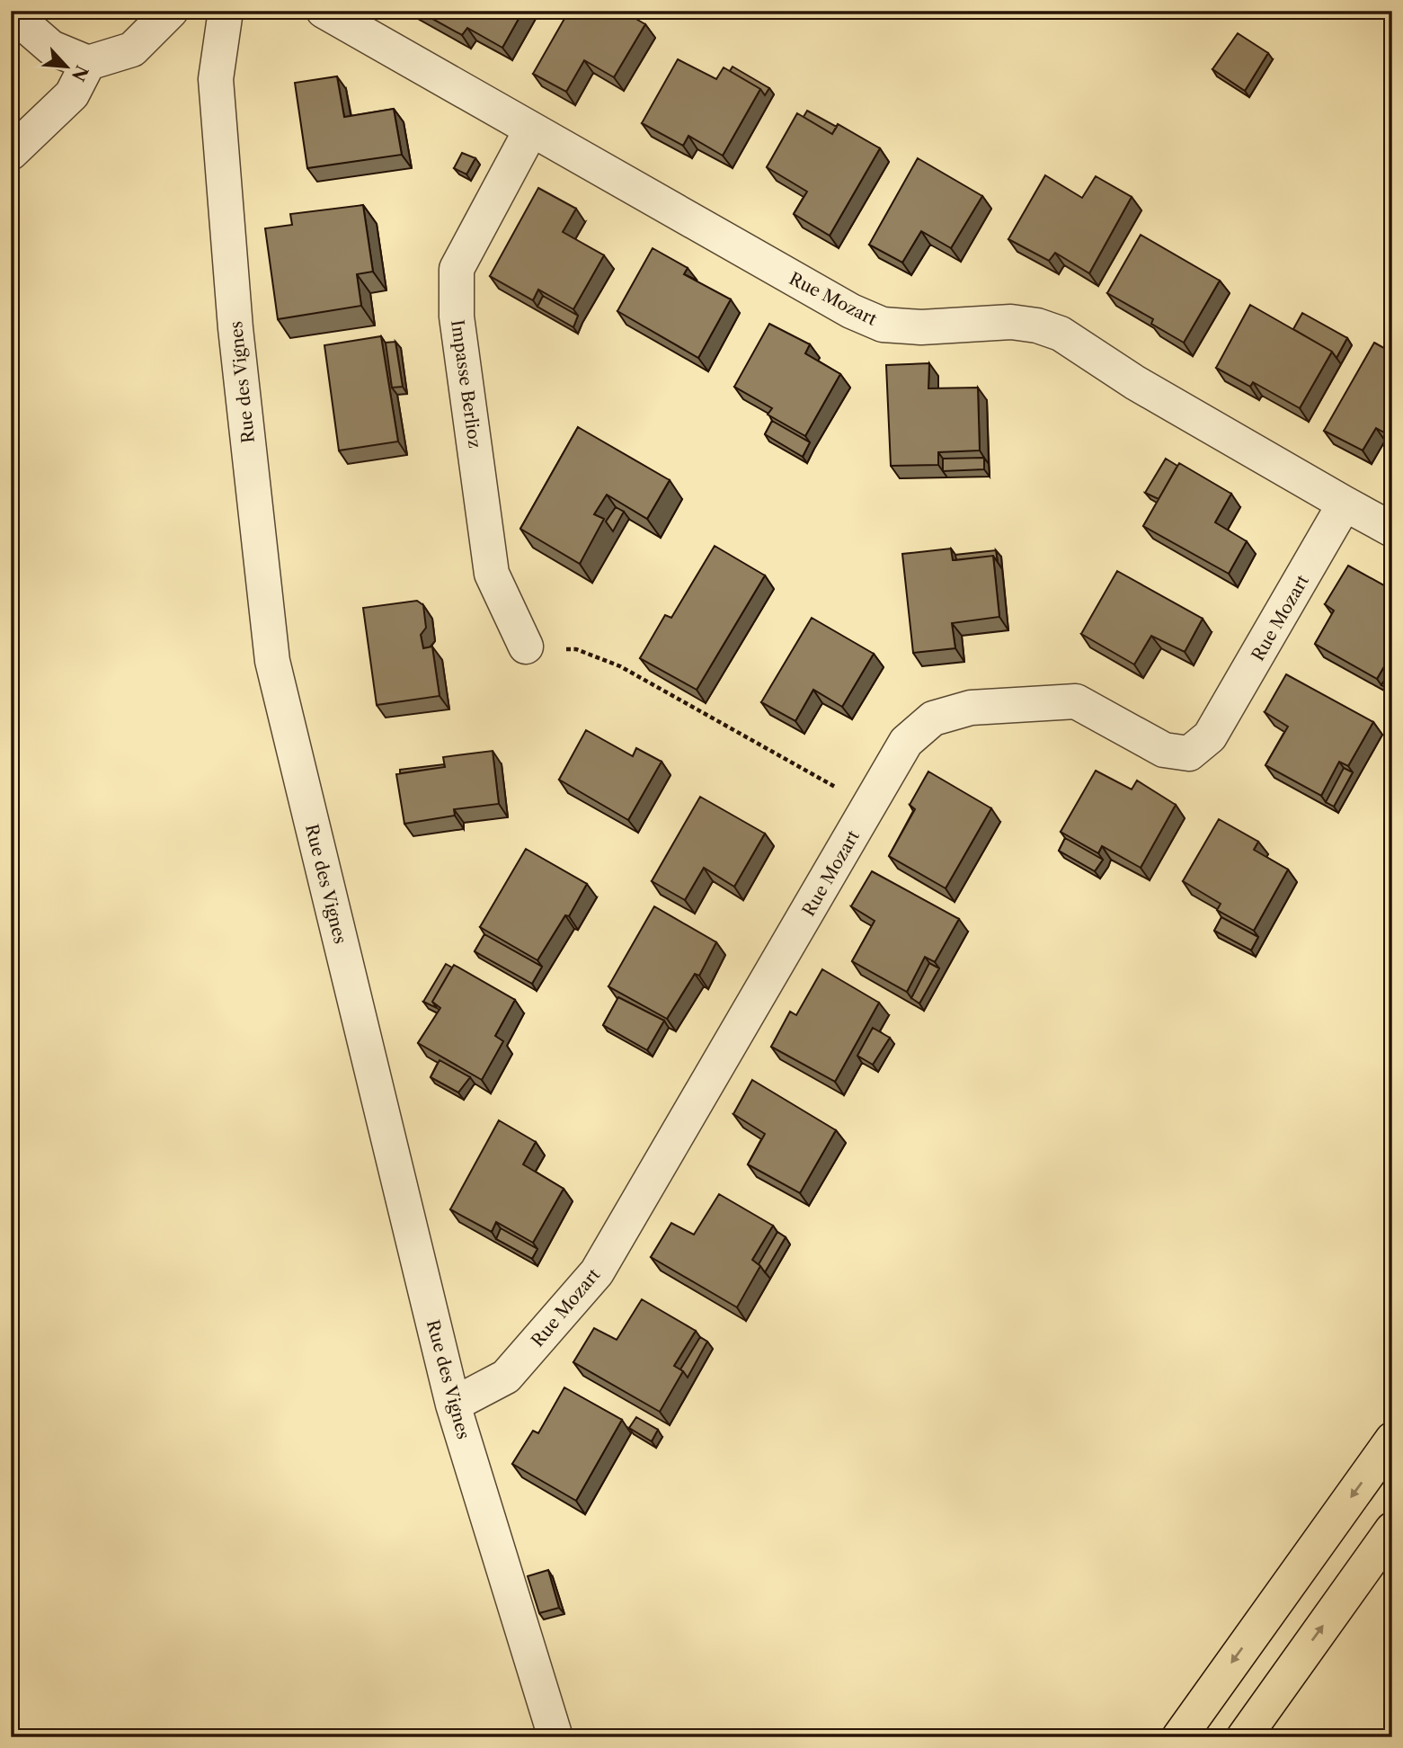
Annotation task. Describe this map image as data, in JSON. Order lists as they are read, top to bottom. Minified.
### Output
{"streets":{"street":["Rue Mozart","Rue des Vignes","Impasse Berlioz"]},"crossings":[["Rue Mozart","Rue des Vignes"],["Rue Mozart","Impasse Berlioz"]],"north":"bottom right"}
